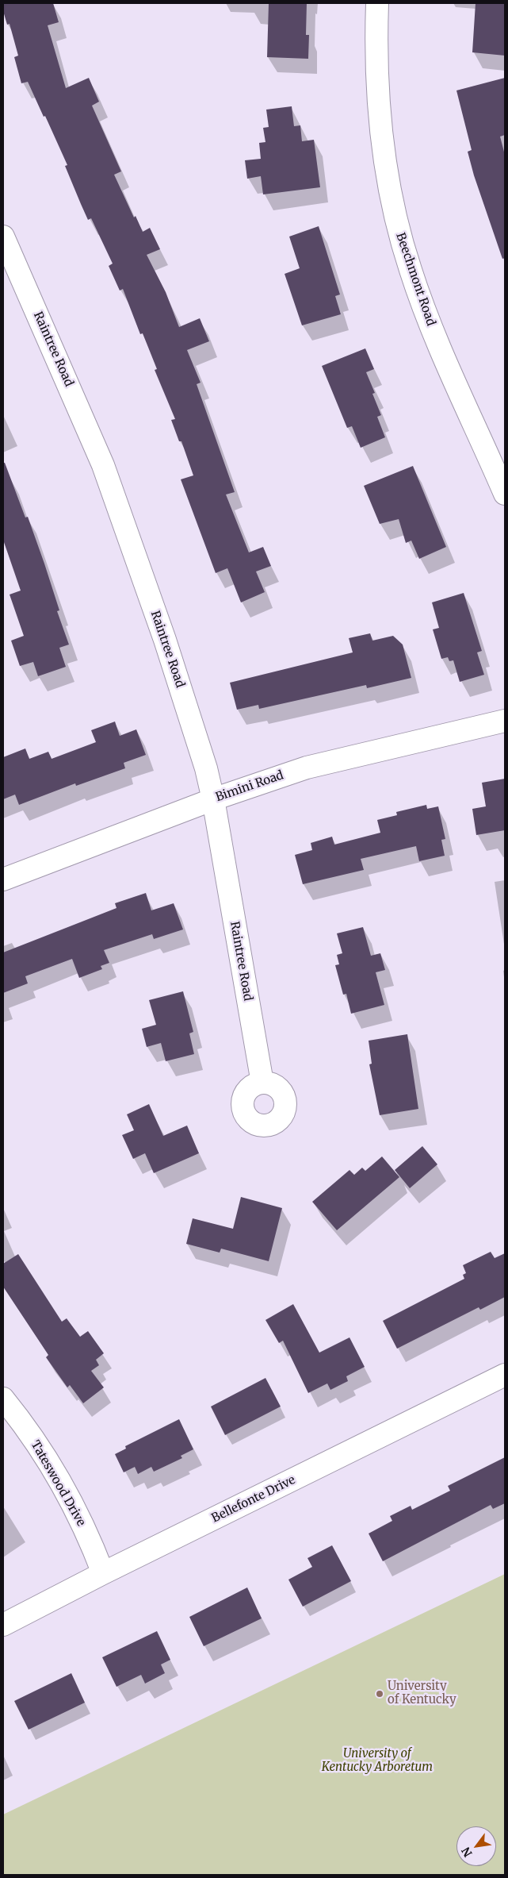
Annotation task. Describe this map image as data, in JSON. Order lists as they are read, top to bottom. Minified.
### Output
{"streets":{"street":["Beechmont Road","Raintree Road","Bimini Road","Tateswood Drive","Bellefonte Drive"]},"crossings":[["Raintree Road","Bimini Road"],["Tateswood Drive","Bellefonte Drive"]],"parks":["University of Kentucky Arboretum"],"places":["University of Kentucky"],"north":"bottom left"}
